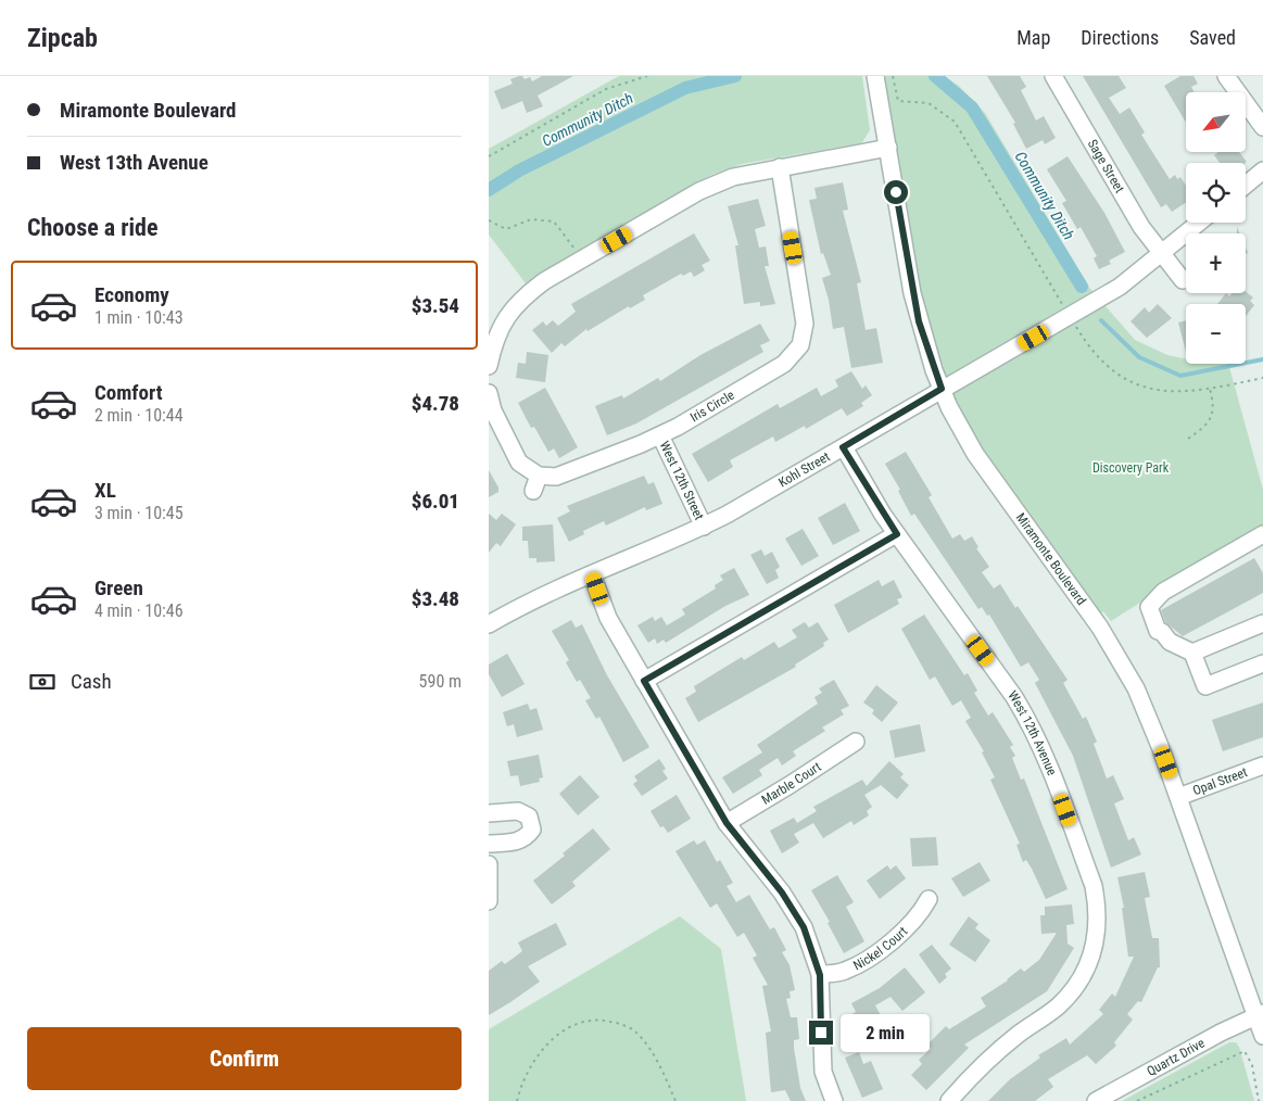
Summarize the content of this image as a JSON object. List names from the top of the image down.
{
  "streets": {
    "street": [
      "Sage Street",
      "Iris Circle",
      "Kohl Street",
      "West 12th Street",
      "Miramonte Boulevard",
      "West 12th Avenue",
      "Opal Street",
      "Marble Court",
      "Nickel Court",
      "Quartz Drive"
    ]
  },
  "crossings": [
    ["Sage Street", "Kohl Street"],
    ["Iris Circle", "West 12th Street"],
    ["Kohl Street", "West 12th Street"],
    ["Kohl Street", "Miramonte Boulevard"],
    ["Kohl Street", "West 12th Avenue"],
    ["Miramonte Boulevard", "Opal Street"],
    ["Miramonte Boulevard", "Quartz Drive"]
  ],
  "water": ["Community Ditch"],
  "parks": ["Discovery Park"],
  "north": "bottom left",
  "page": {
    "header": "Zipcab",
    "nav": ["Map", "Directions", "Saved"],
    "banner": ["Miramonte Boulevard", "West 13th Avenue"],
    "map_buttons": ["+", "−"],
    "heading": "Choose a ride",
    "list": [
      {
        "name": "Economy",
        "note": "1 min · 10:43",
        "value": "$3.54"
      },
      {
        "name": "Comfort",
        "note": "2 min · 10:44",
        "value": "$4.78"
      },
      {
        "name": "XL",
        "note": "3 min · 10:45",
        "value": "$6.01"
      },
      {
        "name": "Green",
        "note": "4 min · 10:46",
        "value": "$3.48"
      }
    ],
    "pay": ["Cash", "590 m"],
    "bubble": "2 min",
    "buttons": "Confirm"
  }
}
